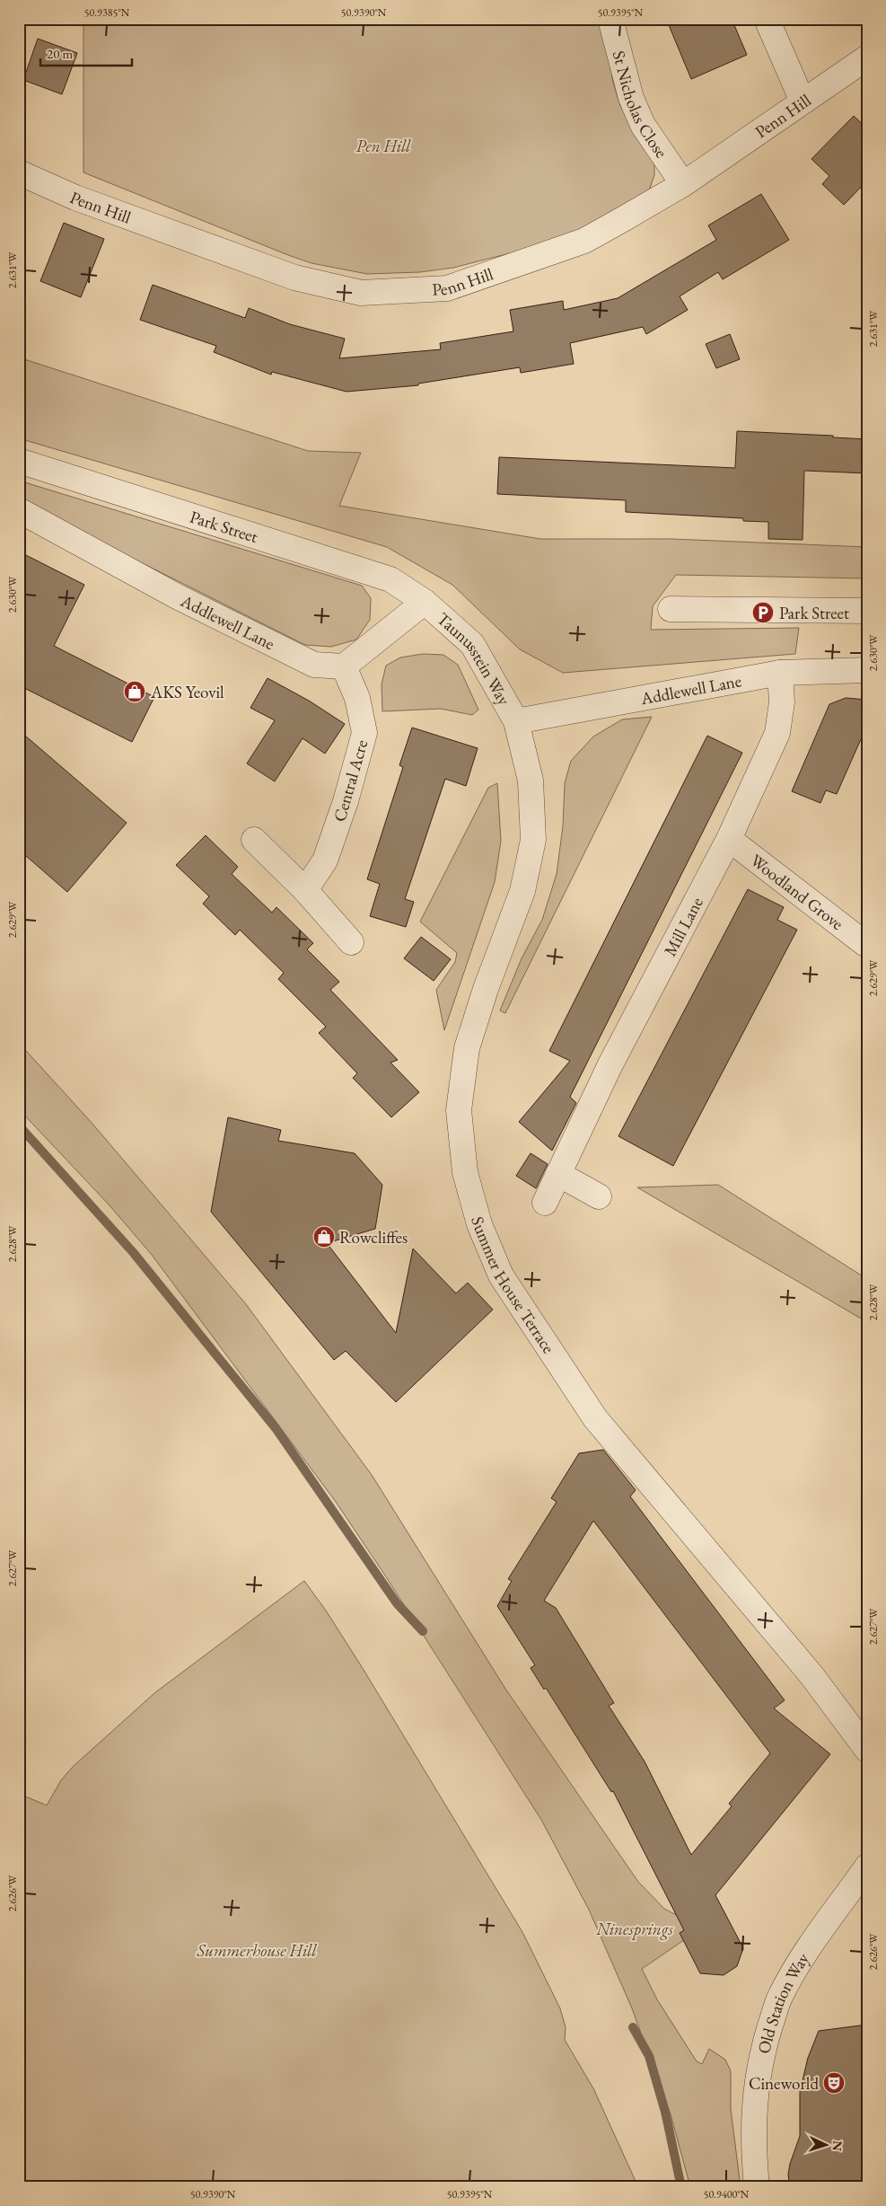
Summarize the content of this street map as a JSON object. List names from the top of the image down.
{
  "streets": {
    "street": [
      "St Nicholas Close",
      "Penn Hill",
      "Park Street",
      "Addlewell Lane",
      "Taunusstein Way",
      "Central Acre",
      "Woodland Grove",
      "Mill Lane",
      "Summer House Terrace",
      "Old Station Way"
    ]
  },
  "crossings": [
    ["St Nicholas Close", "Penn Hill"],
    ["Park Street", "Taunusstein Way"],
    ["Addlewell Lane", "Taunusstein Way"],
    ["Addlewell Lane", "Central Acre"],
    ["Addlewell Lane", "Mill Lane"],
    ["Addlewell Lane", "Summer House Terrace"],
    ["Taunusstein Way", "Summer House Terrace"],
    ["Woodland Grove", "Mill Lane"]
  ],
  "parks": ["Pen Hill", "Ninesprings", "Summerhouse Hill"],
  "places": {
    "parking": ["Park Street"],
    "shop": ["AKS Yeovil", "Rowcliffes"],
    "theatre": ["Cineworld"]
  },
  "scale_bar": "20 m",
  "north": "right",
  "coordinates": [
    "50.9385°N",
    "50.9390°N",
    "50.9395°N",
    "2.631°W",
    "2.630°W",
    "2.629°W",
    "2.628°W",
    "2.627°W",
    "2.626°W",
    "50.9400°N"
  ]
}
